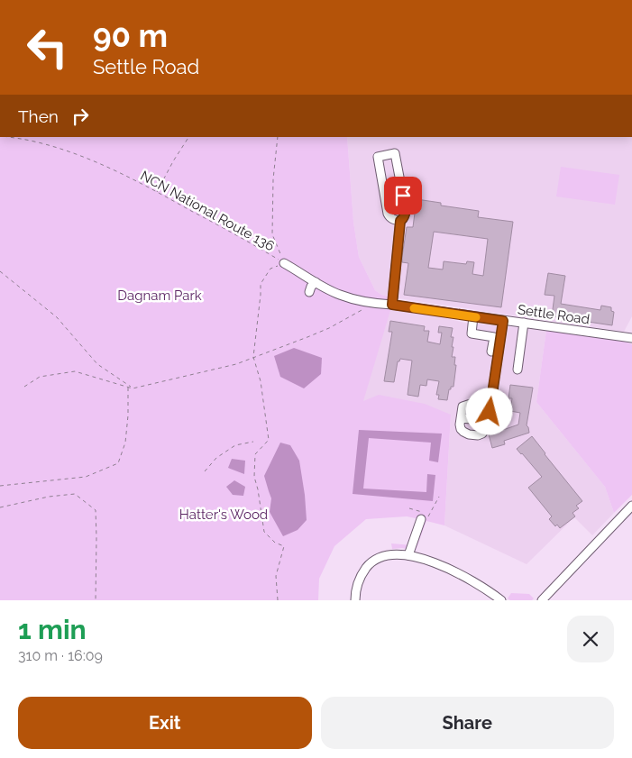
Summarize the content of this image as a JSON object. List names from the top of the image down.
{
  "streets": {
    "street": ["Settle Road"],
    "path": ["NCN National Route 136"]
  },
  "crossings": [
    ["NCN National Route 136", "Settle Road"]
  ],
  "parks": ["Dagnam Park", "Hatter's Wood"],
  "page": {
    "turn": ["90 m", "Settle Road"],
    "then": "Then",
    "heading": ["1 min", "310 m · 16:09"],
    "buttons": ["Exit", "Share"]
  }
}
